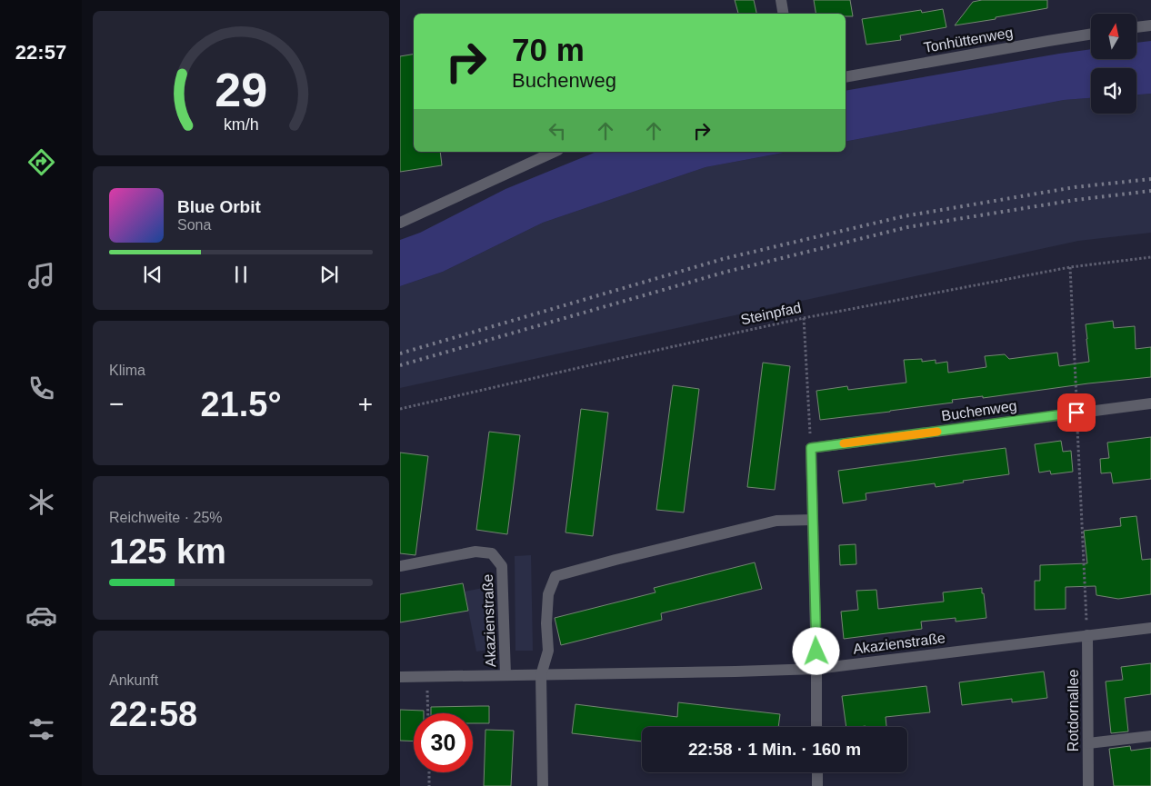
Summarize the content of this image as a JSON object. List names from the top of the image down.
{
  "streets": {
    "street": [
      "Tonhüttenweg",
      "Buchenweg",
      "Akazienstraße",
      "Rotdornallee"
    ],
    "path": ["Steinpfad"]
  },
  "crossings": [
    ["Akazienstraße", "Rotdornallee"]
  ],
  "north": "top",
  "page": {
    "tabs": "22:57",
    "turn": ["70 m", "Buchenweg"],
    "song": ["Blue Orbit", "Sona"],
    "tile": [
      "Klima",
      ["Reichweite · 25%", "125 km"],
      ["Ankunft", "22:58"]
    ],
    "heat": ["−", "21.5°", "+"],
    "limit": "30",
    "trip": "22:58 · 1 Min. · 160 m",
    "gauge": ["29", "km/h"]
  }
}
